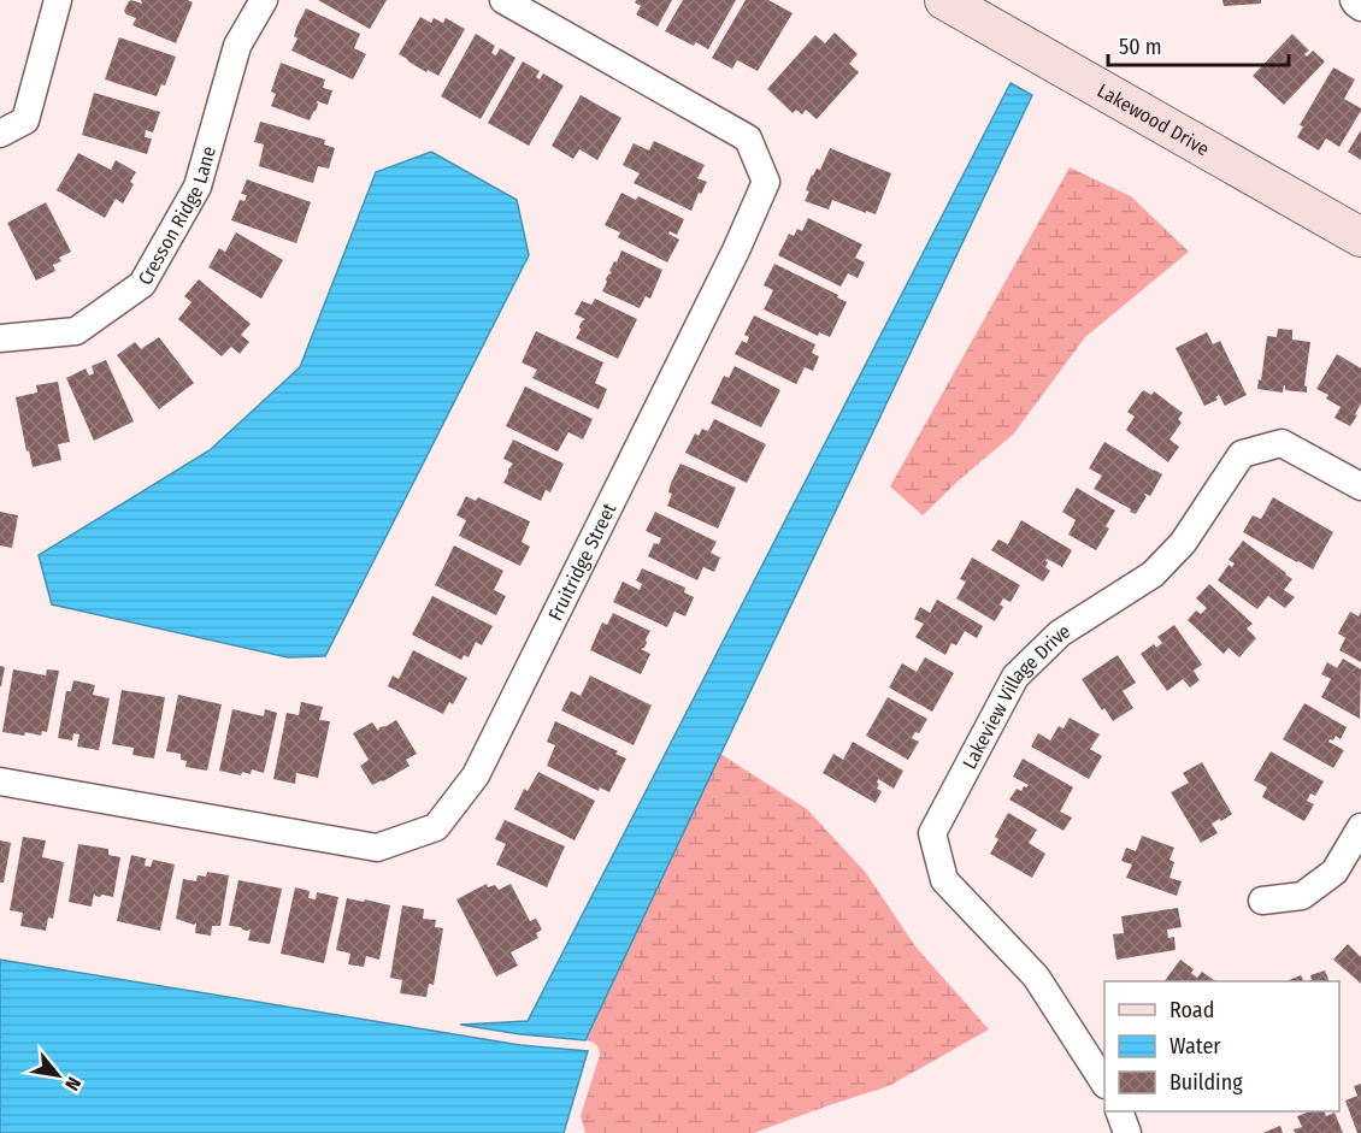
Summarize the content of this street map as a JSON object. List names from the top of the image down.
{
  "streets": {
    "street": [
      "Lakewood Drive",
      "Cresson Ridge Lane",
      "Fruitridge Street",
      "Lakeview Village Drive"
    ]
  },
  "legend": ["Road", "Water", "Building"],
  "scale_bar": "50 m",
  "north": "bottom right"
}
